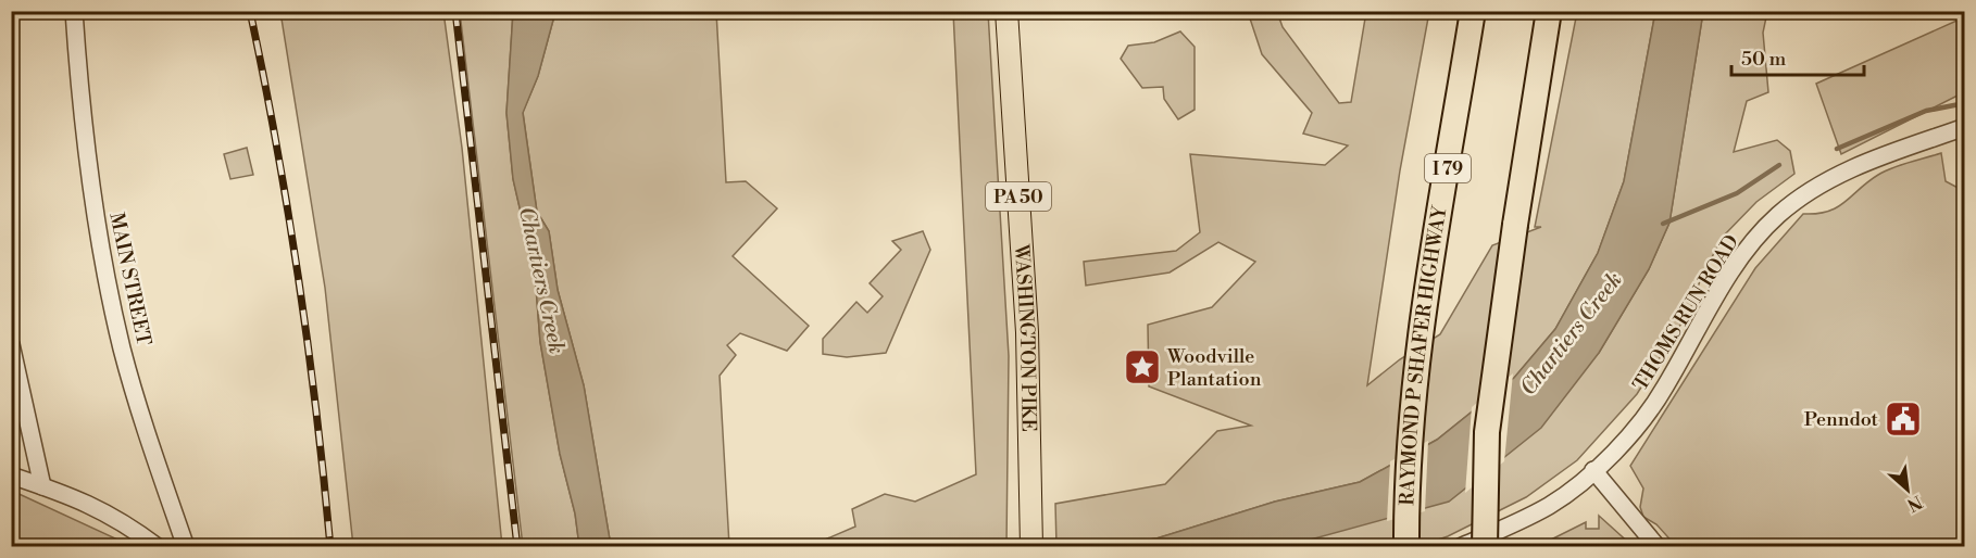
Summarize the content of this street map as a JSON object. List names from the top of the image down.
{
  "streets": {
    "highway": ["I 79", "RAYMOND P SHAFER HIGHWAY"],
    "main road": ["PA 50", "WASHINGTON PIKE"],
    "street": ["MAIN STREET", "THOMS RUN ROAD"]
  },
  "water": ["Chartiers Creek"],
  "places": {
    "place": ["Woodville Plantation"],
    "public building": ["Penndot"]
  },
  "scale_bar": "50 m",
  "north": "bottom right"
}
